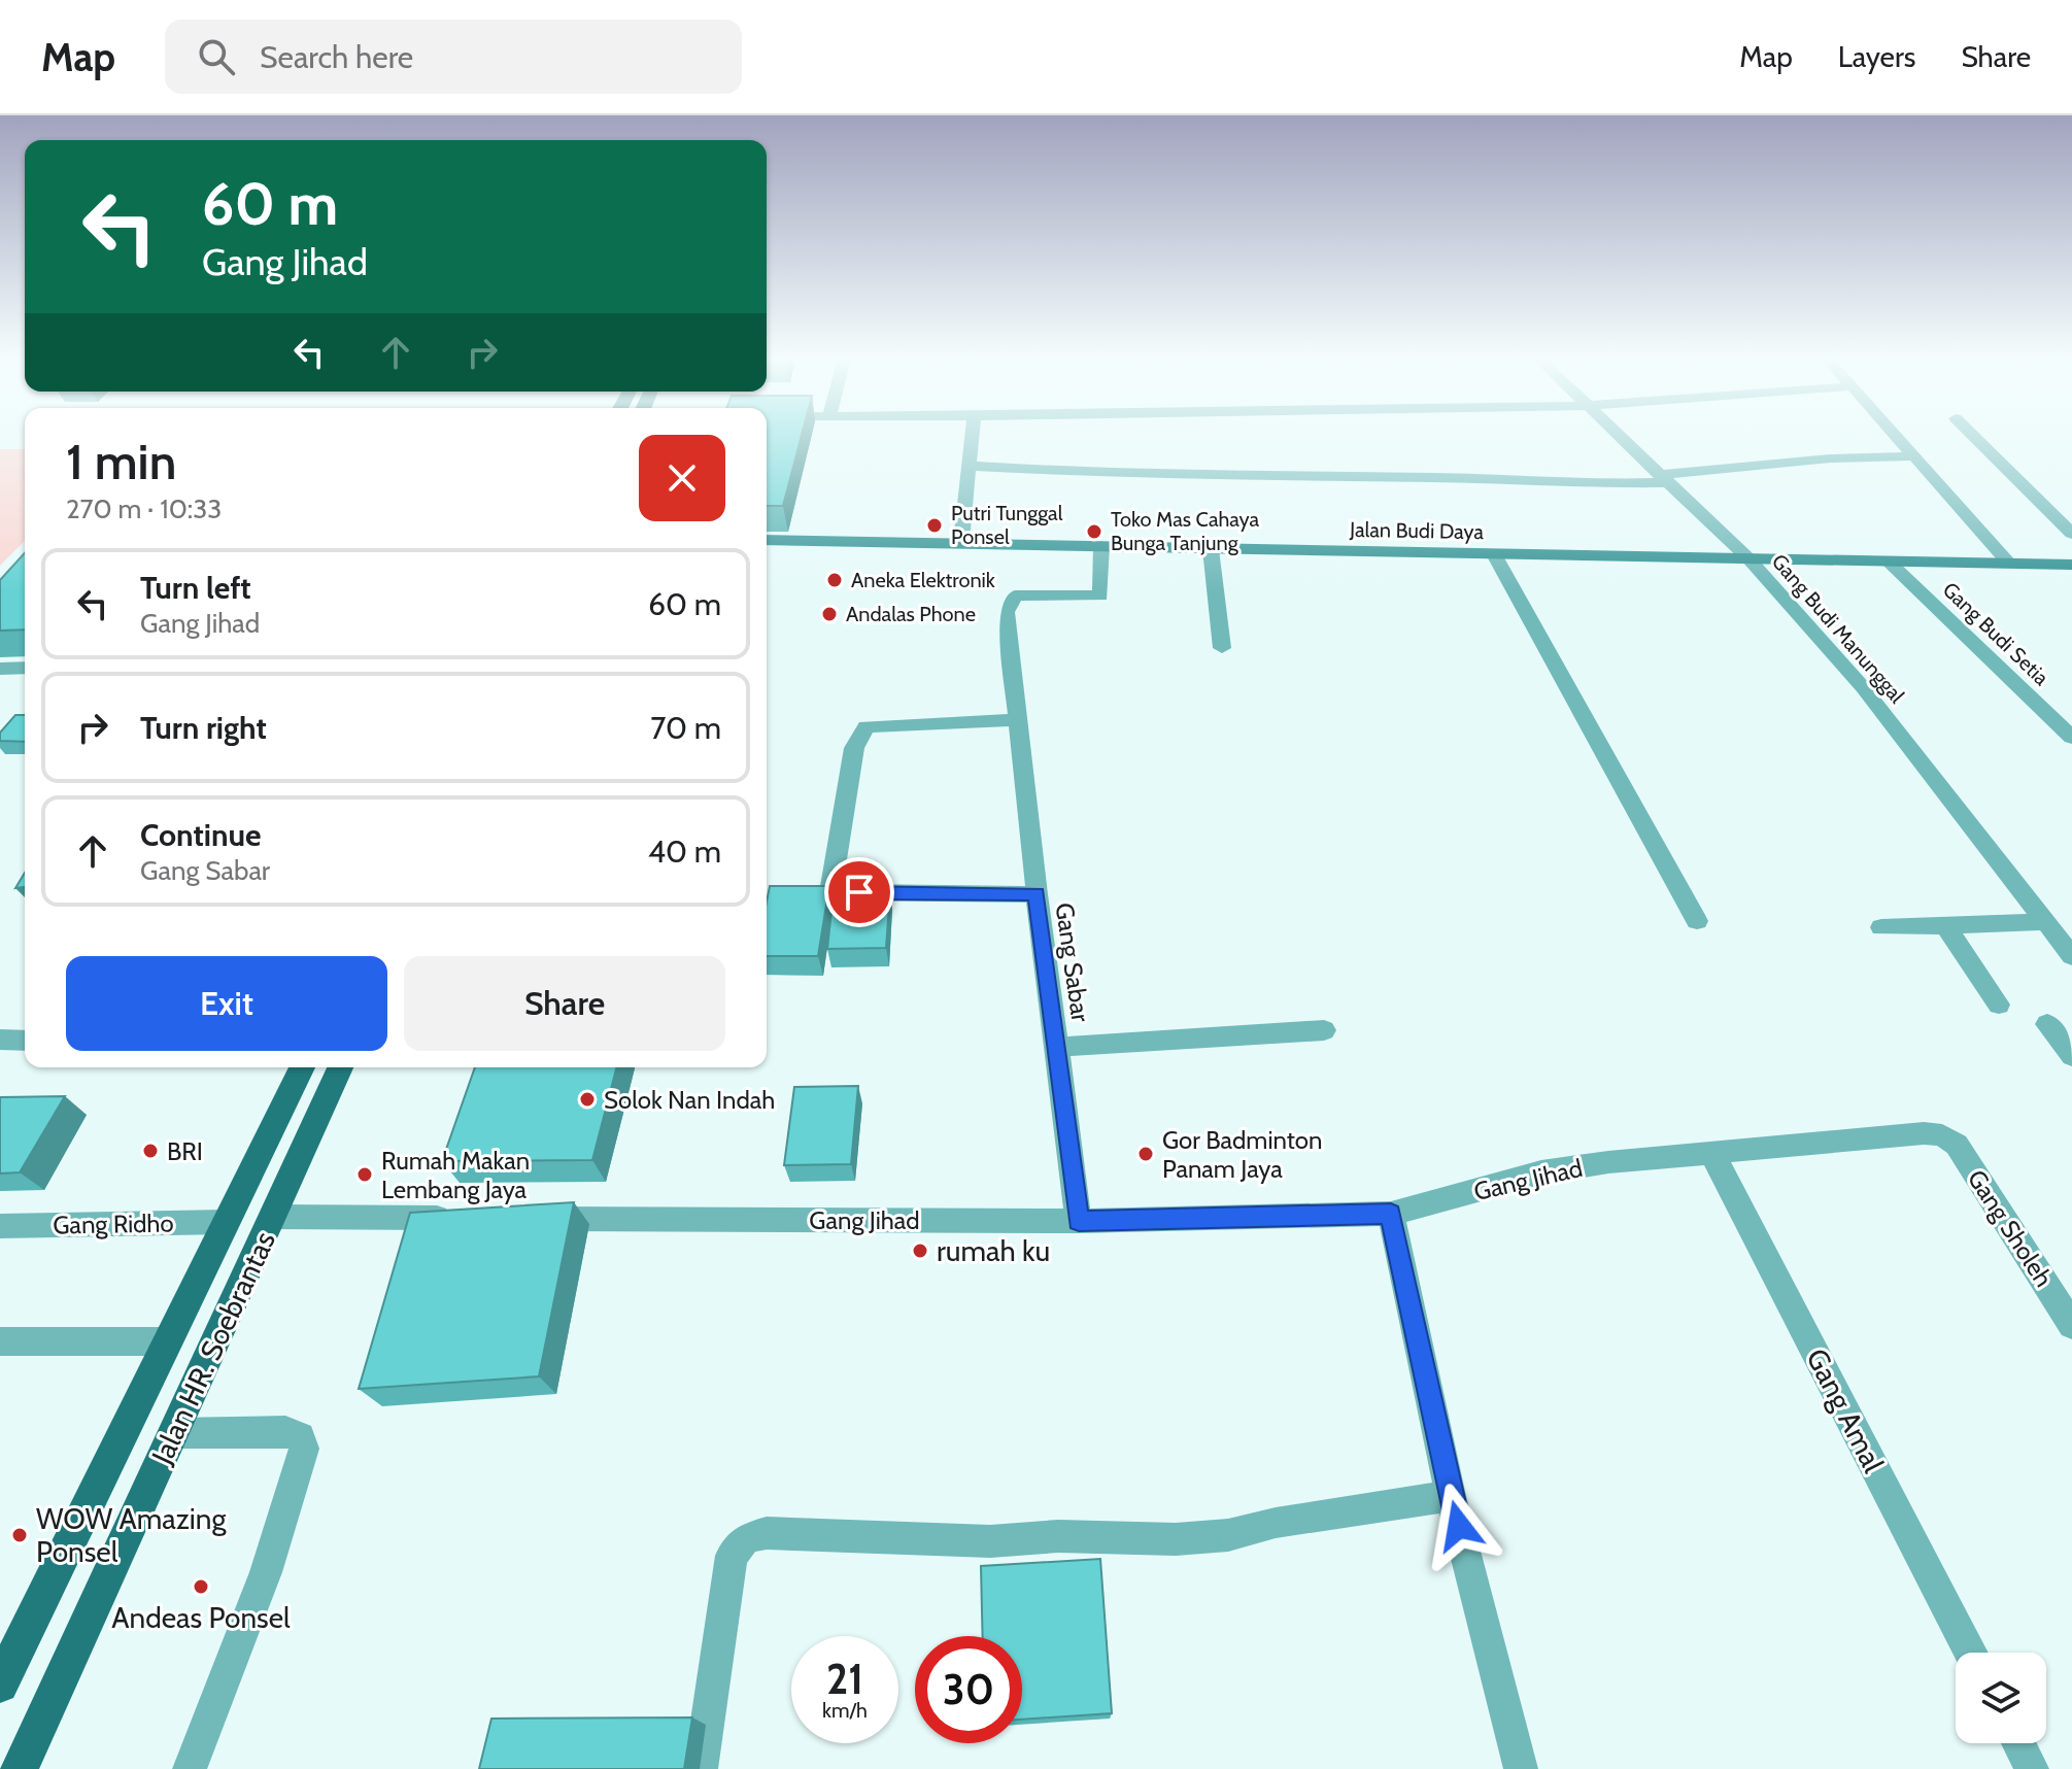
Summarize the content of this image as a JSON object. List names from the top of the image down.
{
  "streets": {
    "main road": ["Jalan HR. Soebrantas"],
    "street": [
      "Jalan Budi Daya",
      "Gang Budi Manunggal",
      "Gang Budi Setia",
      "Gang Sabar",
      "Gang Jihad",
      "Gang Ridho",
      "Gang Sholeh",
      "Gang Amal"
    ]
  },
  "crossings": [
    ["Jalan Budi Daya", "Gang Budi Manunggal"],
    ["Jalan Budi Daya", "Gang Budi Setia"],
    ["Gang Jihad", "Gang Sholeh"],
    ["Gang Jihad", "Gang Amal"],
    ["Gang Ridho", "Jalan HR. Soebrantas"]
  ],
  "places": [
    "Putri Tunggal Ponsel",
    "Toko Mas Cahaya Bunga Tanjung",
    "Aneka Elektronik",
    "Andalas Phone",
    "Solok Nan Indah",
    "BRI",
    "Gor Badminton Panam Jaya",
    "Rumah Makan Lembang Jaya",
    "rumah ku",
    "WOW Amazing Ponsel",
    "Andeas Ponsel"
  ],
  "page": {
    "header": "Map",
    "search": "Search here",
    "nav": ["Map", "Layers", "Share"],
    "turn": ["60 m", "Gang Jihad"],
    "heading": ["1 min", "270 m · 10:33"],
    "list": [
      {
        "name": "Turn left",
        "note": "Gang Jihad",
        "value": "60 m"
      },
      {
        "name": "Turn right",
        "value": "70 m"
      },
      {
        "name": "Continue",
        "note": "Gang Sabar",
        "value": "40 m"
      }
    ],
    "buttons": ["Exit", "Share"],
    "speed": "21 km/h",
    "limit": "30"
  }
}
